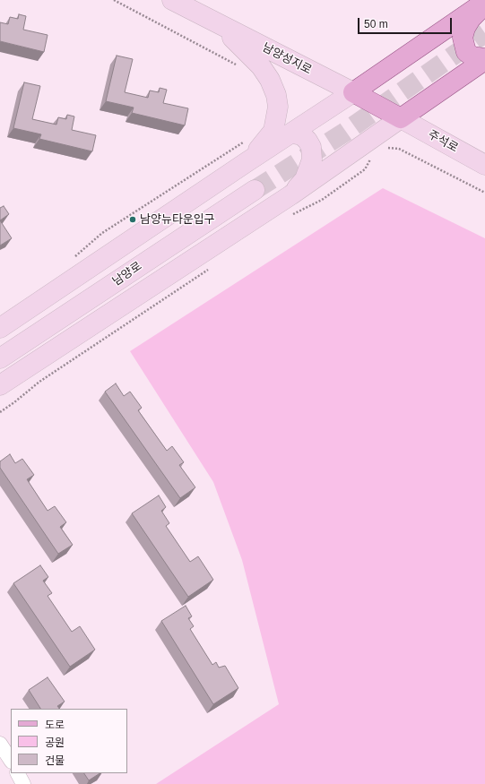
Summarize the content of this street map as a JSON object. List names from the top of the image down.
{
  "streets": {
    "main road": ["남양성지로", "주석로", "남양로"]
  },
  "crossings": [
    ["남양성지로", "주석로"]
  ],
  "places": ["남양뉴타운입구"],
  "legend": ["도로", "공원", "건물"],
  "scale_bar": "50 m"
}
